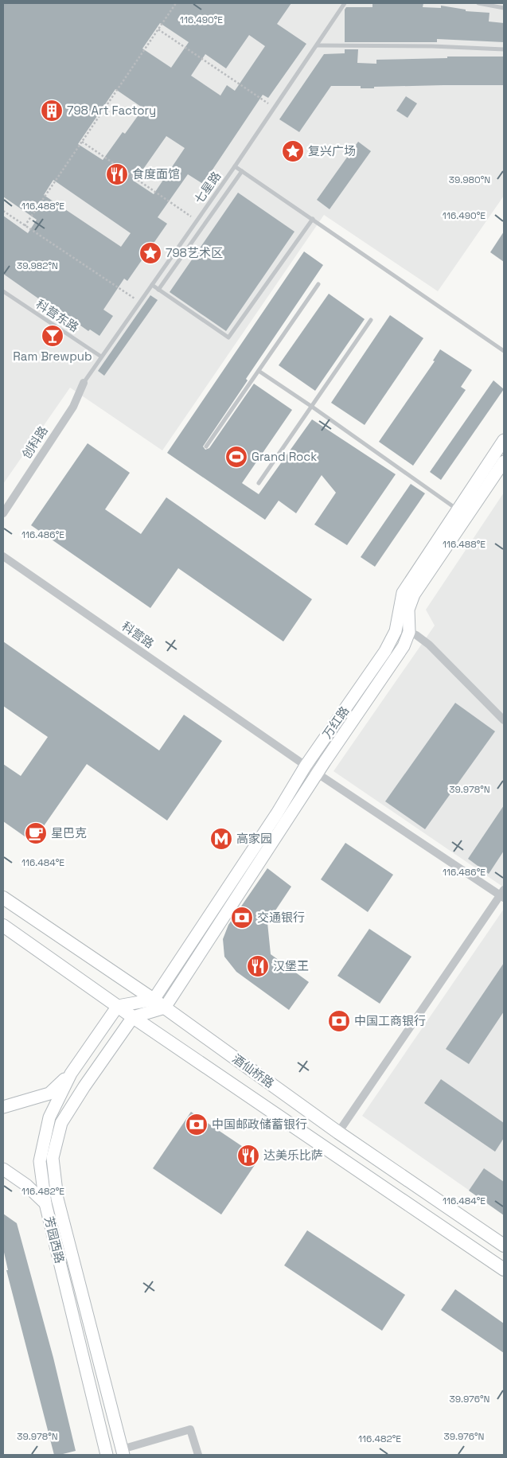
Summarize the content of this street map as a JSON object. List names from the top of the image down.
{
  "streets": {
    "main road": ["酒仙桥路"],
    "street": [
      "创科路",
      "科营路",
      "万红路",
      "芳园西路"
    ],
    "lane": ["七星路", "科营东路"]
  },
  "crossings": [
    ["七星路", "科营东路"],
    ["七星路", "创科路"],
    ["科营路", "万红路"],
    ["万红路", "酒仙桥路"],
    ["酒仙桥路", "芳园西路"]
  ],
  "places": {
    "building": ["798 Art Factory"],
    "place": ["复兴广场", "798艺术区"],
    "restaurant": ["食度面馆", "汉堡王", "达美乐比萨"],
    "bar": ["Ram Brewpub"],
    "sports": ["Grand Rock"],
    "cafe": ["星巴克"],
    "metro station": ["高家园"],
    "bank": ["交通银行", "中国工商银行", "中国邮政储蓄银行"]
  },
  "coordinates": [
    "116.490°E",
    "39.980°N",
    "116.488°E",
    "39.982°N",
    "116.486°E",
    "39.978°N",
    "116.484°E",
    "116.482°E",
    "39.976°N"
  ]
}
